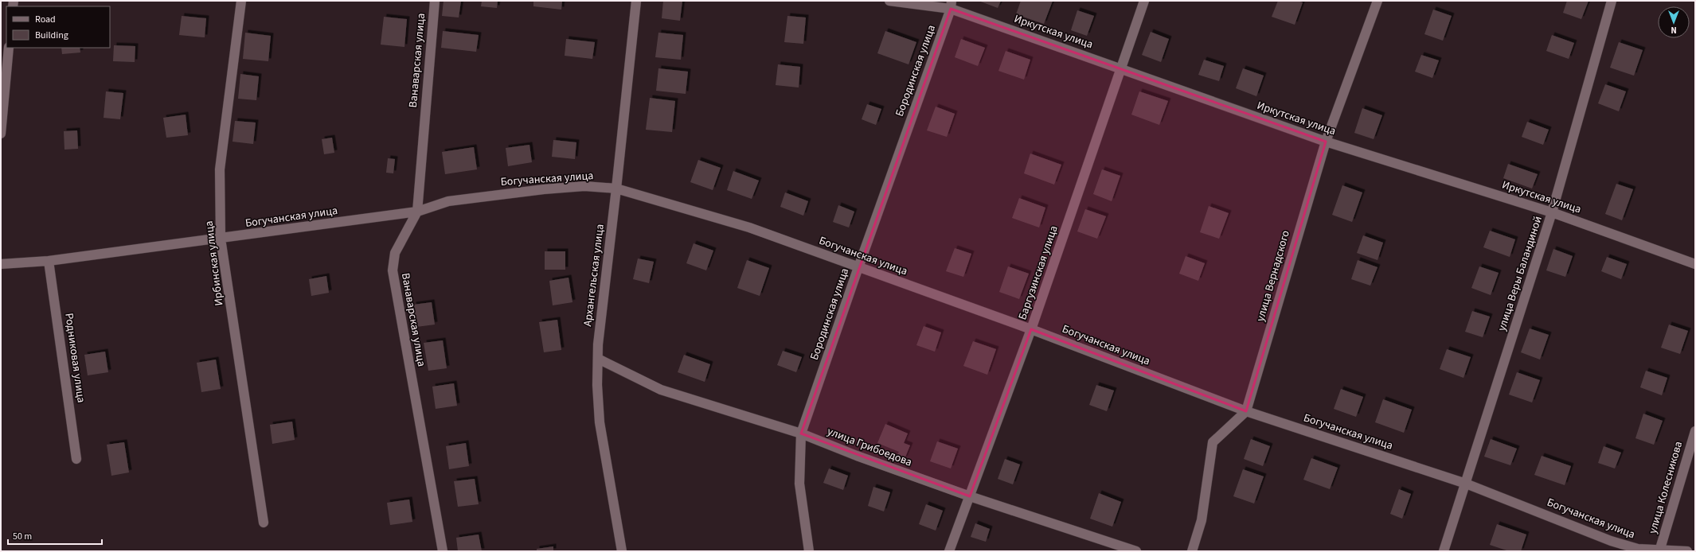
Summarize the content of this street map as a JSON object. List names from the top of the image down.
{
  "streets": {
    "street": [
      "Иркутская улица",
      "Ванаварская улица",
      "Бородинская улица",
      "Богучанская улица",
      "Ирбинская улица",
      "Баргузинская улица",
      "улица Веры Баландиной",
      "Архангельская улица",
      "улица Вернадского",
      "Родниковая улица",
      "улица Грибоедова",
      "улица Колесникова"
    ]
  },
  "crossings": [
    ["Иркутская улица", "Бородинская улица"],
    ["Иркутская улица", "Баргузинская улица"],
    ["Иркутская улица", "улица Веры Баландиной"],
    ["Иркутская улица", "улица Вернадского"],
    ["Ванаварская улица", "Богучанская улица"],
    ["Бородинская улица", "Богучанская улица"],
    ["Бородинская улица", "улица Грибоедова"],
    ["Богучанская улица", "Ирбинская улица"],
    ["Богучанская улица", "Баргузинская улица"],
    ["Богучанская улица", "улица Веры Баландиной"],
    ["Богучанская улица", "Архангельская улица"],
    ["Богучанская улица", "улица Вернадского"],
    ["Богучанская улица", "Родниковая улица"],
    ["Богучанская улица", "улица Колесникова"],
    ["Баргузинская улица", "улица Грибоедова"],
    ["Архангельская улица", "улица Грибоедова"]
  ],
  "legend": ["Road", "Building"],
  "scale_bar": "50 m",
  "north": "bottom"
}
